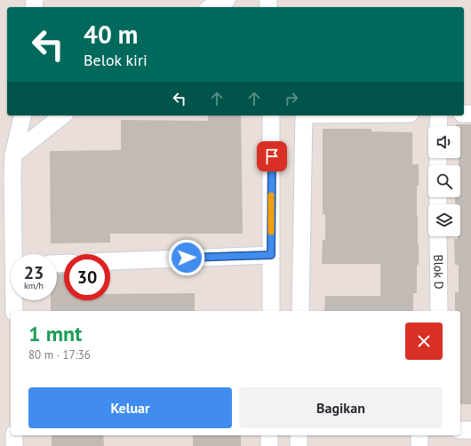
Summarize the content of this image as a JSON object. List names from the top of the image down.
{
  "streets": {
    "street": ["Blok D"]
  },
  "page": {
    "turn": ["40 m", "Belok kiri"],
    "speed": "23 km/h",
    "limit": "30",
    "heading": ["1 mnt", "80 m · 17:36"],
    "buttons": ["Keluar", "Bagikan"]
  }
}
